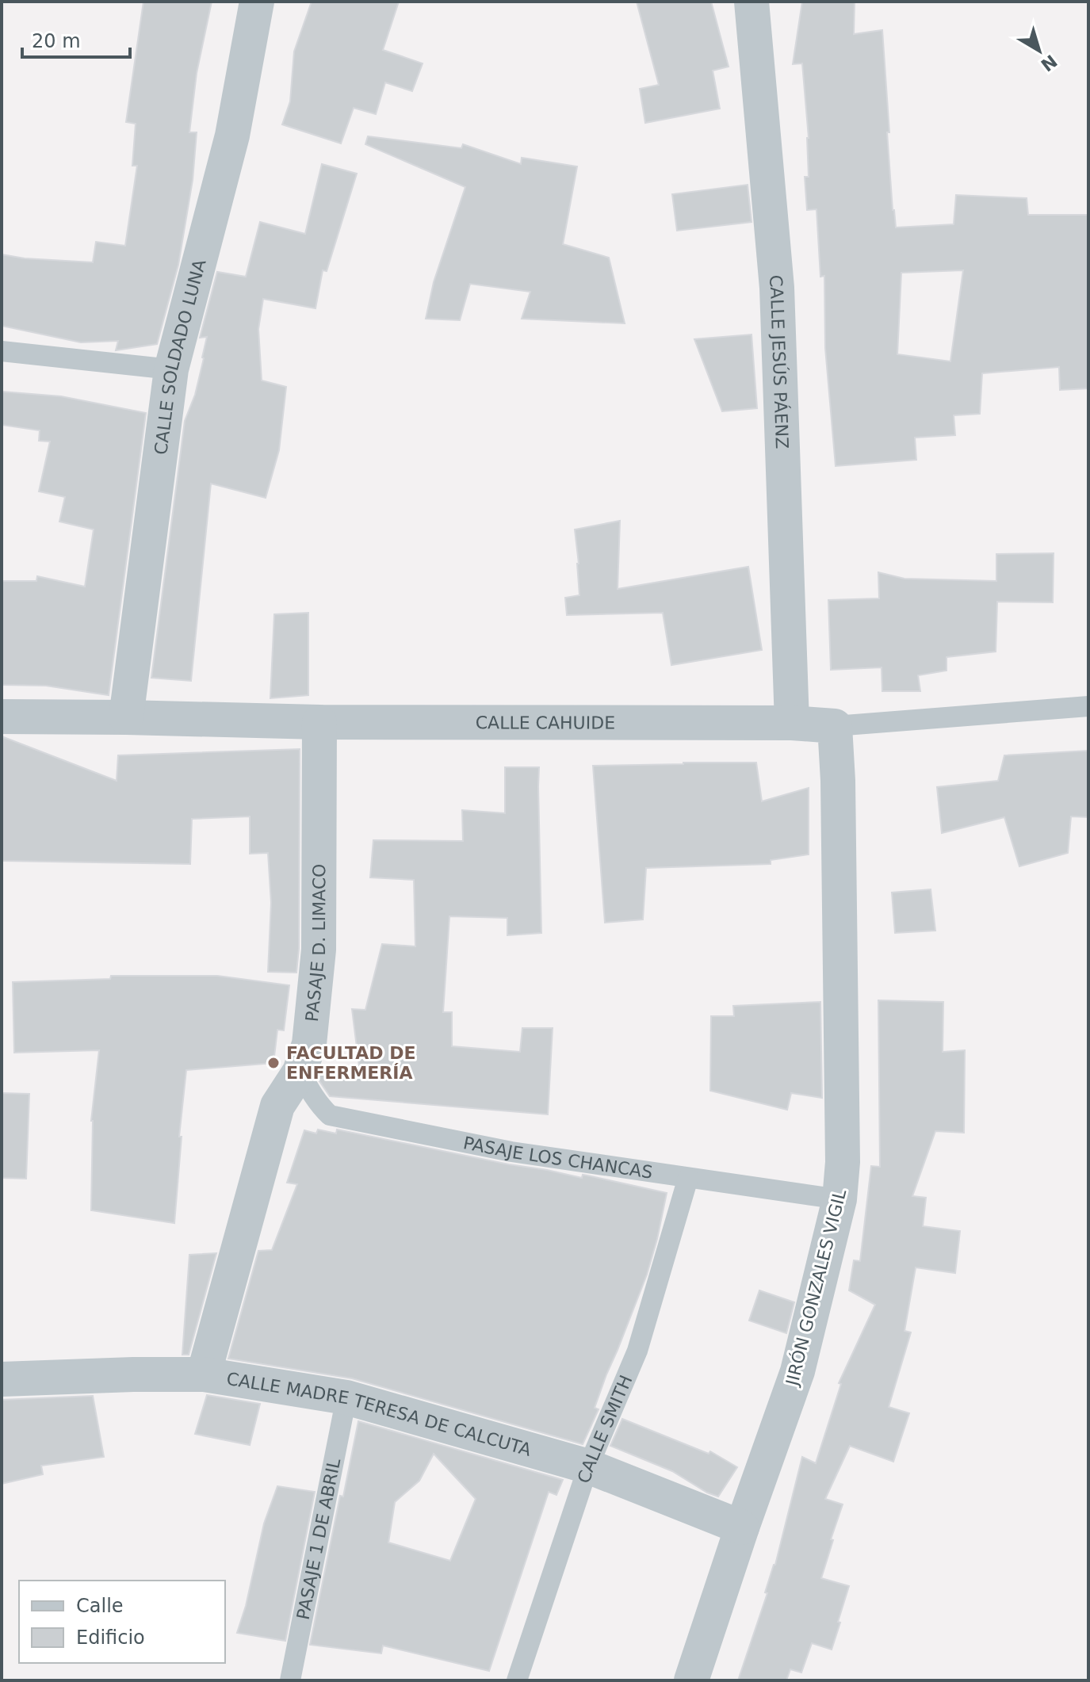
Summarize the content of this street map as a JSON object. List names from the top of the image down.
{
  "streets": {
    "street": [
      "CALLE SOLDADO LUNA",
      "CALLE JESÚS PÁENZ",
      "CALLE CAHUIDE",
      "PASAJE D. LIMACO",
      "JIRÓN GONZALES VIGIL",
      "CALLE MADRE TERESA DE CALCUTA"
    ],
    "lane": ["PASAJE LOS CHANCAS", "CALLE SMITH", "PASAJE 1 DE ABRIL"]
  },
  "crossings": [
    ["CALLE SOLDADO LUNA", "CALLE CAHUIDE"],
    ["CALLE JESÚS PÁENZ", "CALLE CAHUIDE"],
    ["CALLE CAHUIDE", "PASAJE D. LIMACO"],
    ["CALLE CAHUIDE", "JIRÓN GONZALES VIGIL"],
    ["PASAJE D. LIMACO", "PASAJE LOS CHANCAS"],
    ["PASAJE D. LIMACO", "CALLE MADRE TERESA DE CALCUTA"],
    ["PASAJE LOS CHANCAS", "JIRÓN GONZALES VIGIL"],
    ["PASAJE LOS CHANCAS", "CALLE SMITH"],
    ["JIRÓN GONZALES VIGIL", "CALLE MADRE TERESA DE CALCUTA"],
    ["CALLE MADRE TERESA DE CALCUTA", "CALLE SMITH"],
    ["CALLE MADRE TERESA DE CALCUTA", "PASAJE 1 DE ABRIL"]
  ],
  "places": ["FACULTAD DE ENFERMERÍA"],
  "legend": ["Calle", "Edificio"],
  "scale_bar": "20 m",
  "north": "bottom right"
}
